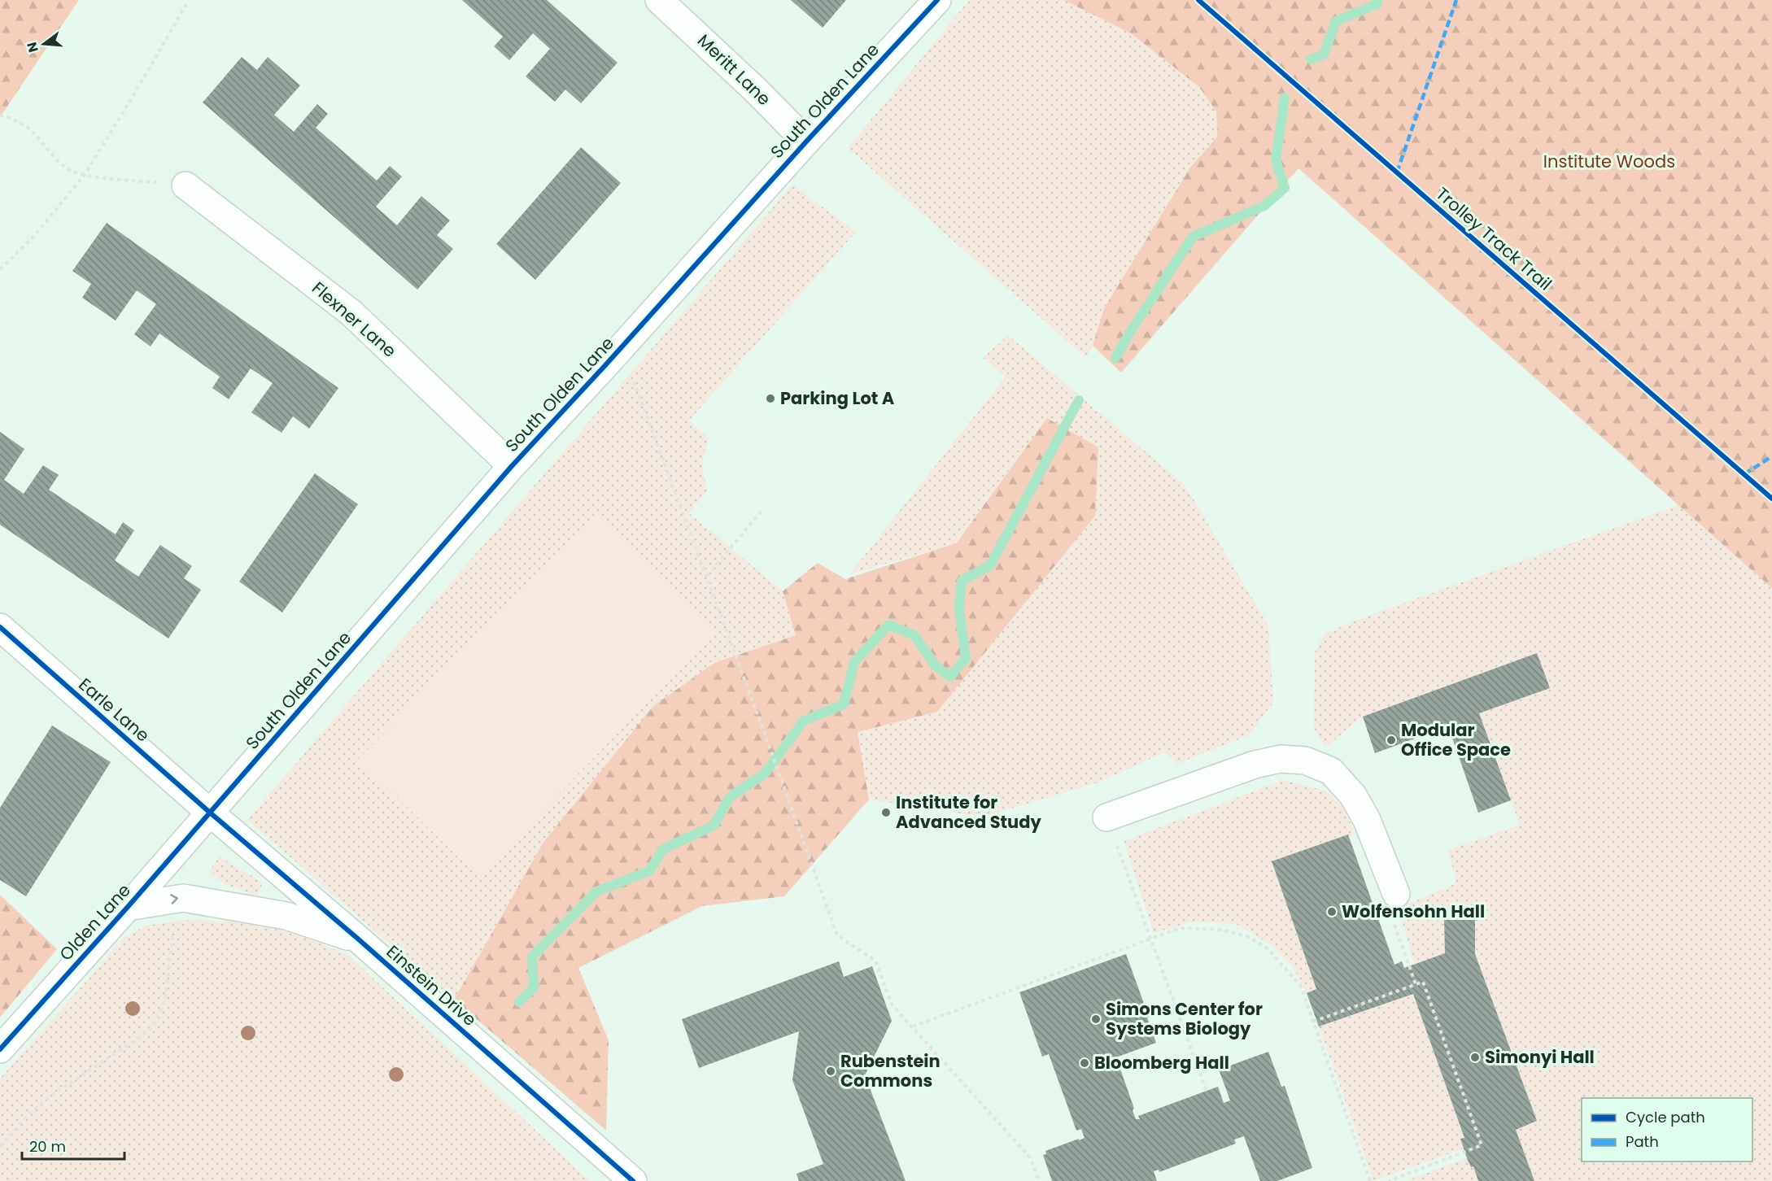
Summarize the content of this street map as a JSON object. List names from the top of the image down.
{
  "streets": {
    "street": [
      "Meritt Lane",
      "South Olden Lane",
      "Flexner Lane",
      "Earle Lane",
      "Olden Lane",
      "Einstein Drive"
    ],
    "cycle path": ["Trolley Track Trail"]
  },
  "crossings": [
    ["Meritt Lane", "South Olden Lane"],
    ["South Olden Lane", "Flexner Lane"],
    ["South Olden Lane", "Earle Lane"],
    ["South Olden Lane", "Olden Lane"],
    ["South Olden Lane", "Einstein Drive"],
    ["Earle Lane", "Olden Lane"],
    ["Earle Lane", "Einstein Drive"],
    ["Olden Lane", "Einstein Drive"]
  ],
  "parks": ["Institute Woods"],
  "places": [
    "Parking Lot A",
    "Modular Office Space",
    "Institute for Advanced Study",
    "Wolfensohn Hall",
    "Simons Center for Systems Biology",
    "Simonyi Hall",
    "Bloomberg Hall",
    "Rubenstein Commons"
  ],
  "legend": ["Cycle path", "Path"],
  "scale_bar": "20 m",
  "north": "left"
}
